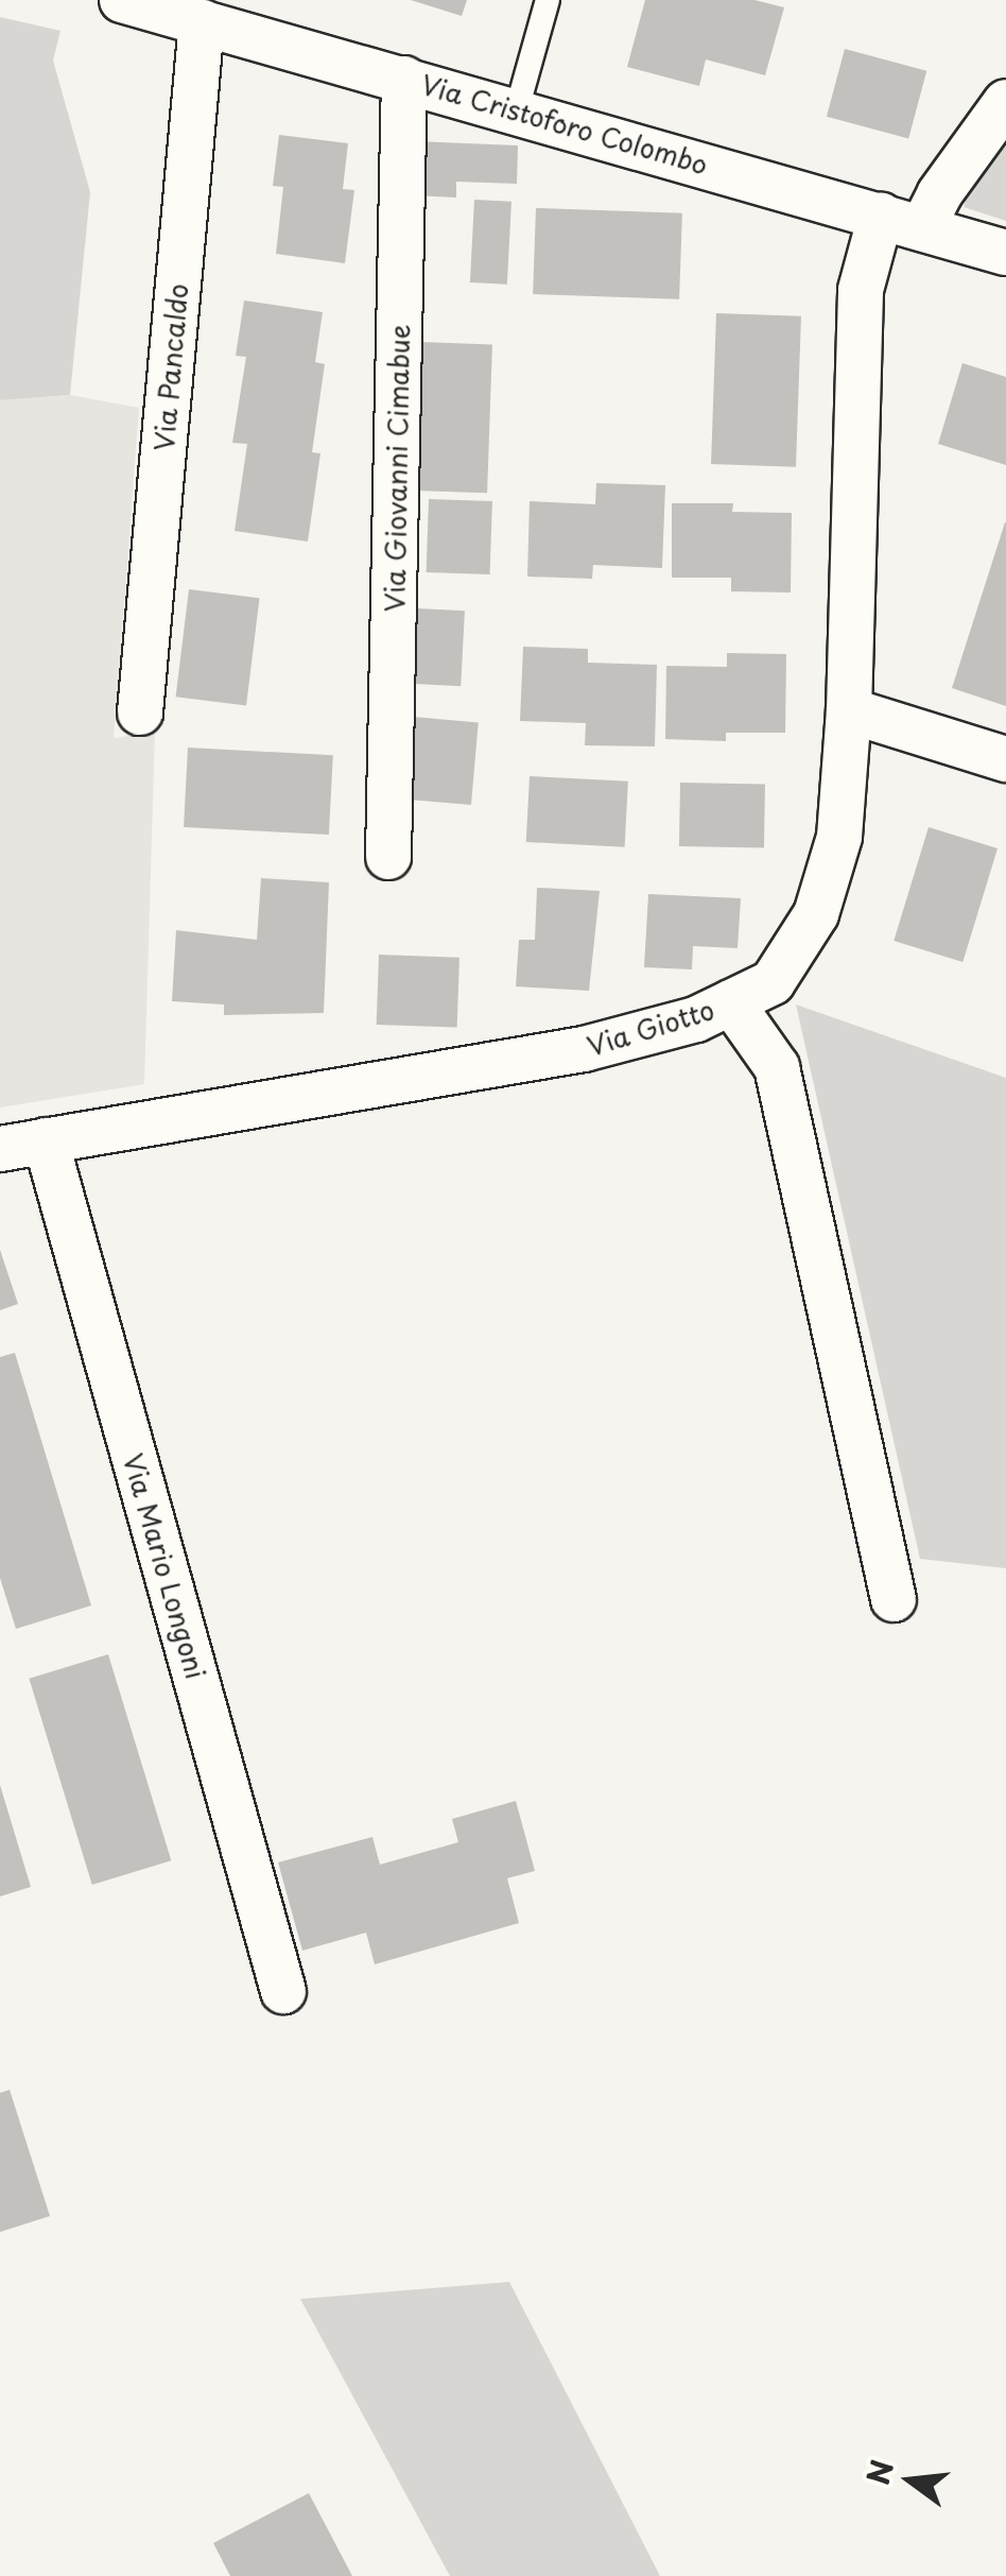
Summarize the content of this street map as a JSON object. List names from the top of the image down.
{
  "streets": {
    "street": [
      "Via Cristoforo Colombo",
      "Via Pancaldo",
      "Via Giovanni Cimabue",
      "Via Giotto",
      "Via Mario Longoni"
    ]
  },
  "crossings": [
    ["Via Cristoforo Colombo", "Via Pancaldo"],
    ["Via Cristoforo Colombo", "Via Giovanni Cimabue"],
    ["Via Cristoforo Colombo", "Via Giotto"],
    ["Via Giotto", "Via Mario Longoni"]
  ],
  "north": "left"
}
